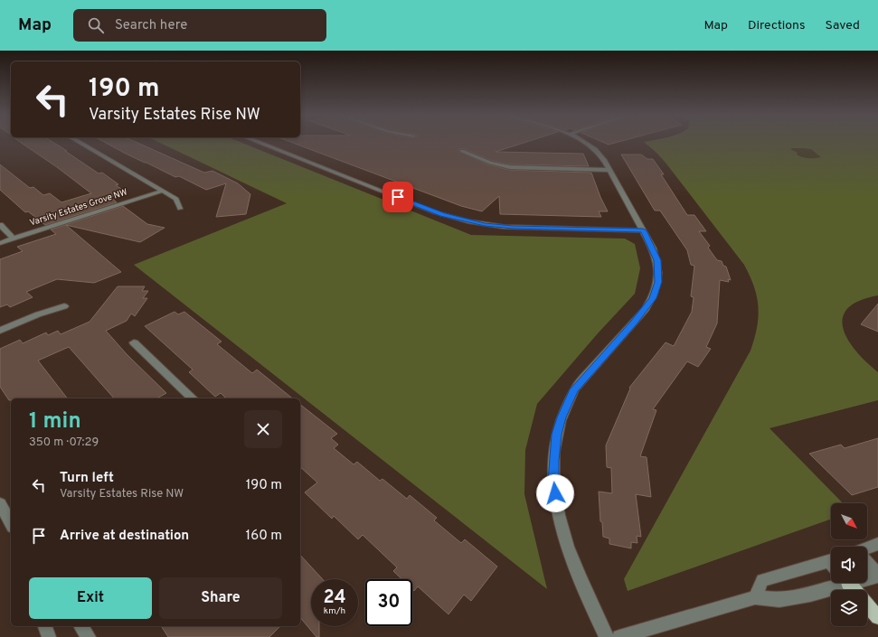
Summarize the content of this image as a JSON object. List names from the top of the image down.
{
  "streets": {
    "street": ["Varsity Estates Grove NW"]
  },
  "north": "bottom right",
  "page": {
    "header": "Map",
    "search": "Search here",
    "nav": ["Map", "Directions", "Saved"],
    "turn": ["190 m", "Varsity Estates Rise NW"],
    "heading": ["1 min", "350 m · 07:29"],
    "list": [
      {
        "name": "Turn left",
        "note": "Varsity Estates Rise NW",
        "value": "190 m"
      },
      {
        "name": "Arrive at destination",
        "value": "160 m"
      }
    ],
    "buttons": ["Exit", "Share"],
    "speed": "24 km/h",
    "limit": "30"
  }
}
